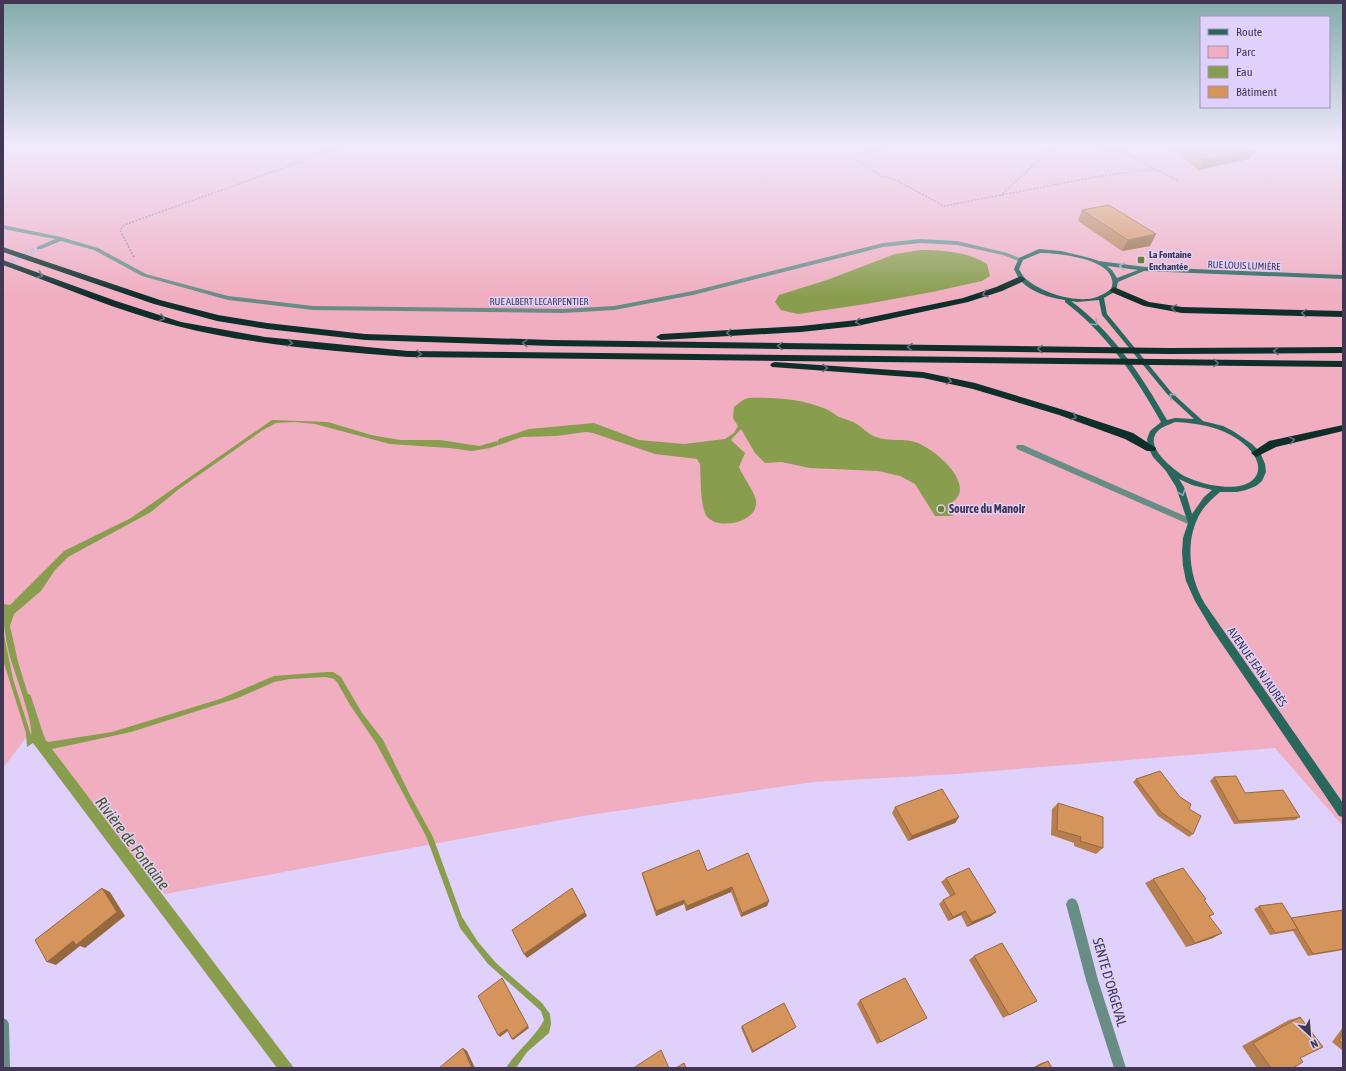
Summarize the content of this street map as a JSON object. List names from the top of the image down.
{
  "streets": {
    "main road": ["RUE LOUIS LUMIÈRE", "AVENUE JEAN JAURÈS"],
    "street": ["RUE ALBERT LECARPENTIER", "SENTE D'ORGEVAL"]
  },
  "water": ["Rivière de Fontaine"],
  "places": {
    "transit": ["La Fontaine Enchantée"],
    "other": ["Source du Manoir"]
  },
  "legend": [
    "Route",
    "Parc",
    "Eau",
    "Bâtiment"
  ],
  "north": "bottom right"
}
